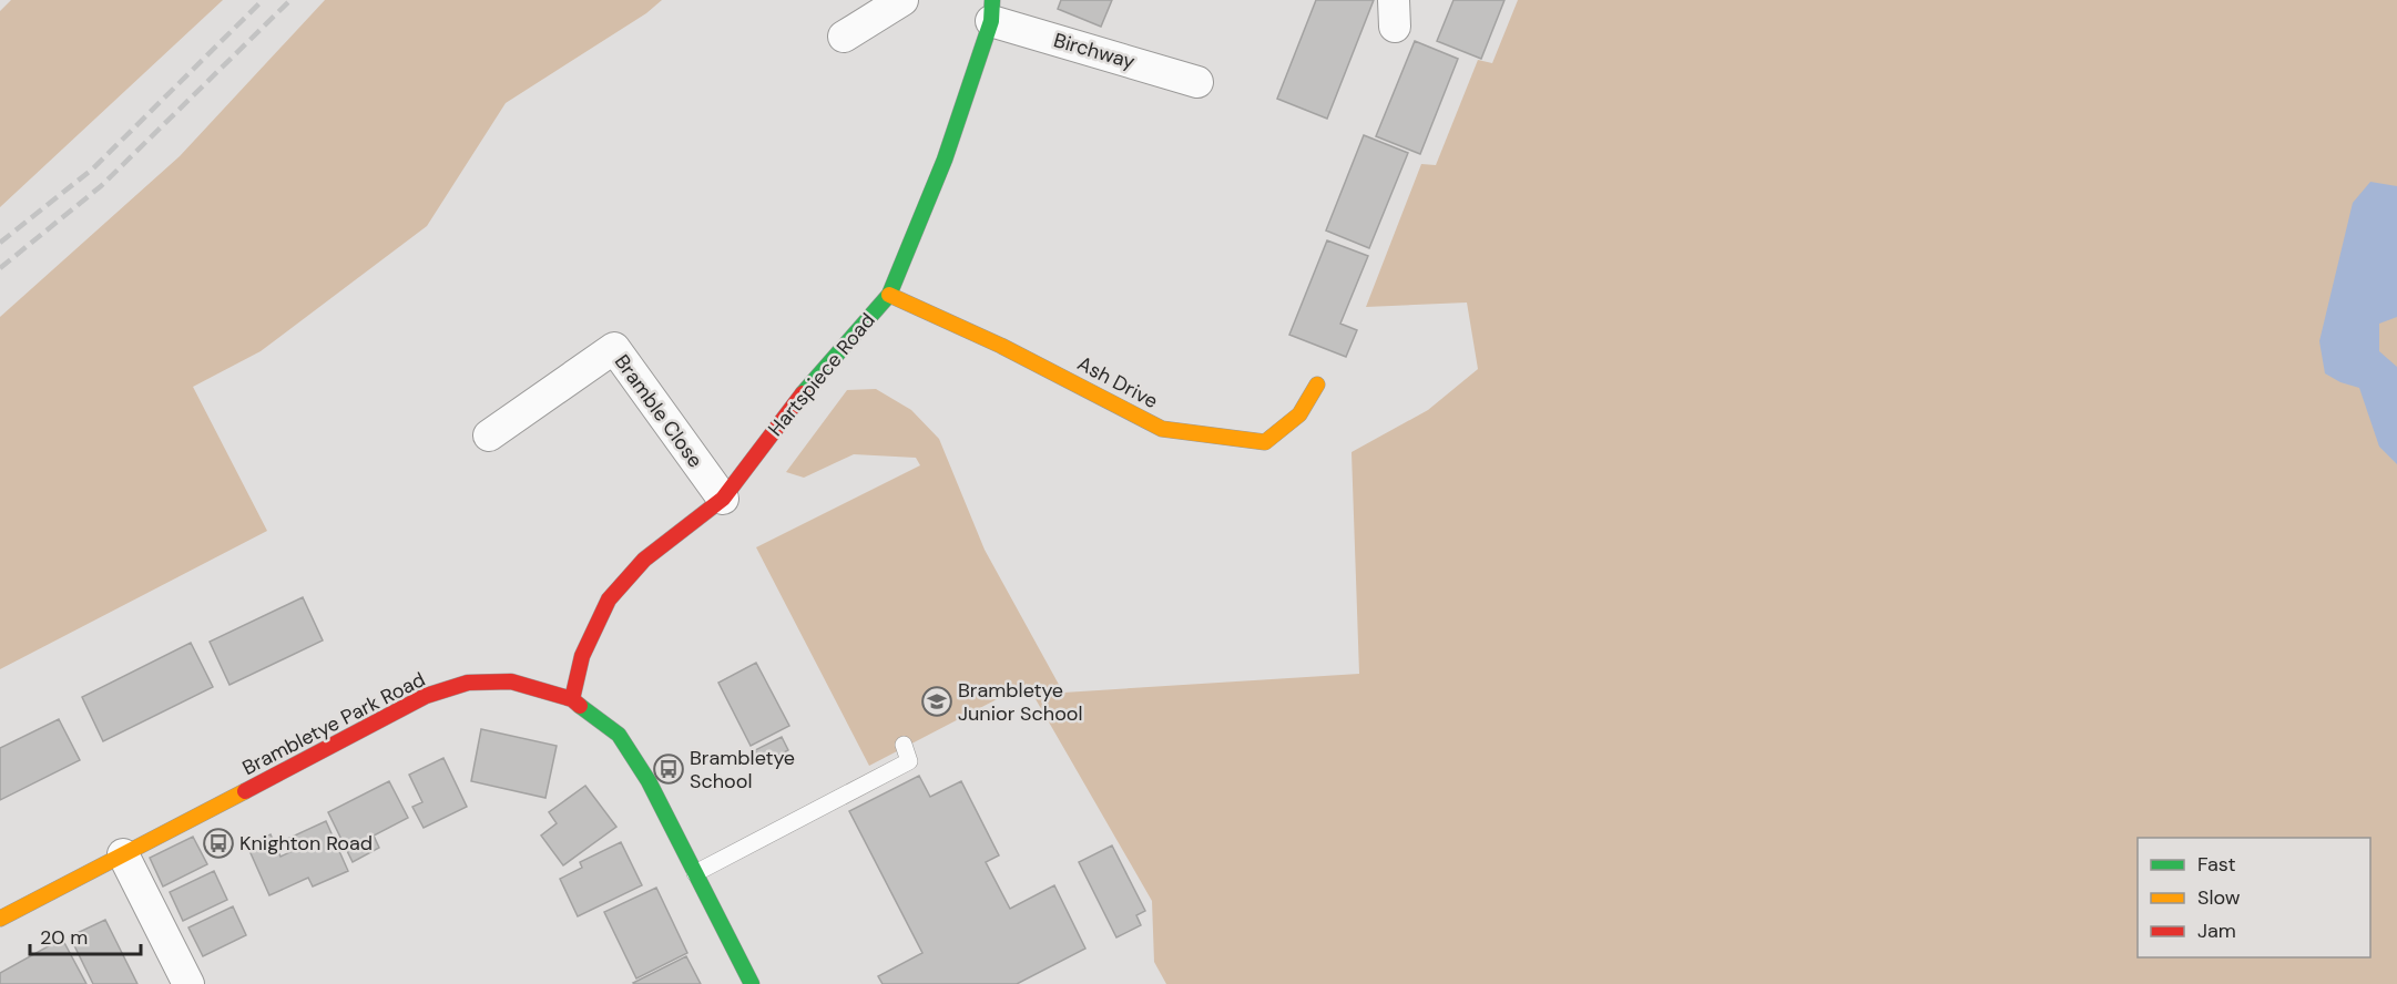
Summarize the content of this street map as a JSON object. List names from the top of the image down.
{
  "streets": {
    "street": [
      "Birchway",
      "Hartspiece Road",
      "Ash Drive",
      "Bramble Close",
      "Brambletye Park Road"
    ]
  },
  "crossings": [
    ["Birchway", "Hartspiece Road"],
    ["Hartspiece Road", "Ash Drive"],
    ["Hartspiece Road", "Bramble Close"],
    ["Hartspiece Road", "Brambletye Park Road"]
  ],
  "places": {
    "school or university": ["Brambletye Junior School"],
    "bus stop": ["Brambletye School", "Knighton Road"]
  },
  "legend": ["Fast", "Slow", "Jam"],
  "scale_bar": "20 m"
}
